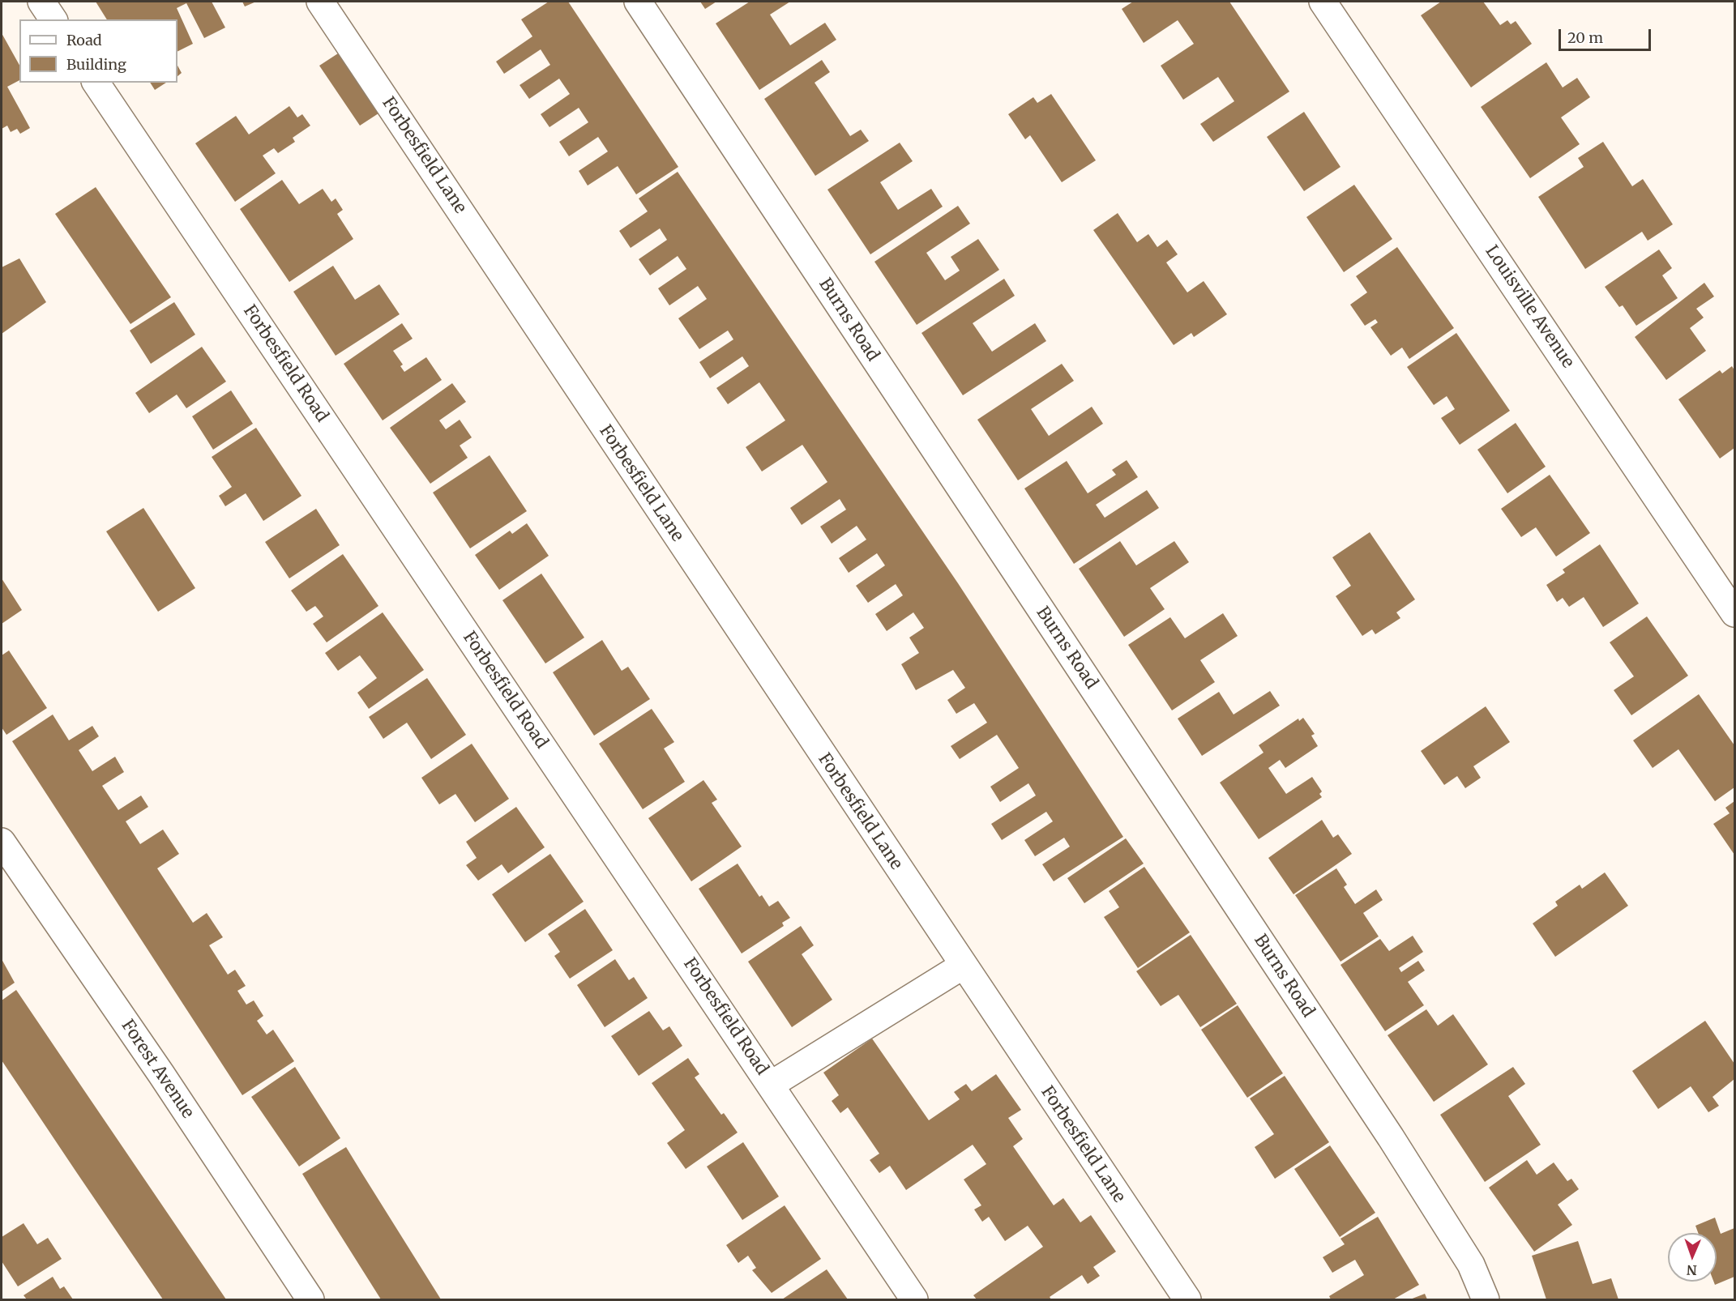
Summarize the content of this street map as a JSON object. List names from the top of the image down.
{
  "streets": {
    "street": [
      "Forbesfield Lane",
      "Louisville Avenue",
      "Burns Road",
      "Forbesfield Road",
      "Forest Avenue"
    ]
  },
  "legend": ["Road", "Building"],
  "scale_bar": "20 m",
  "north": "bottom"
}
